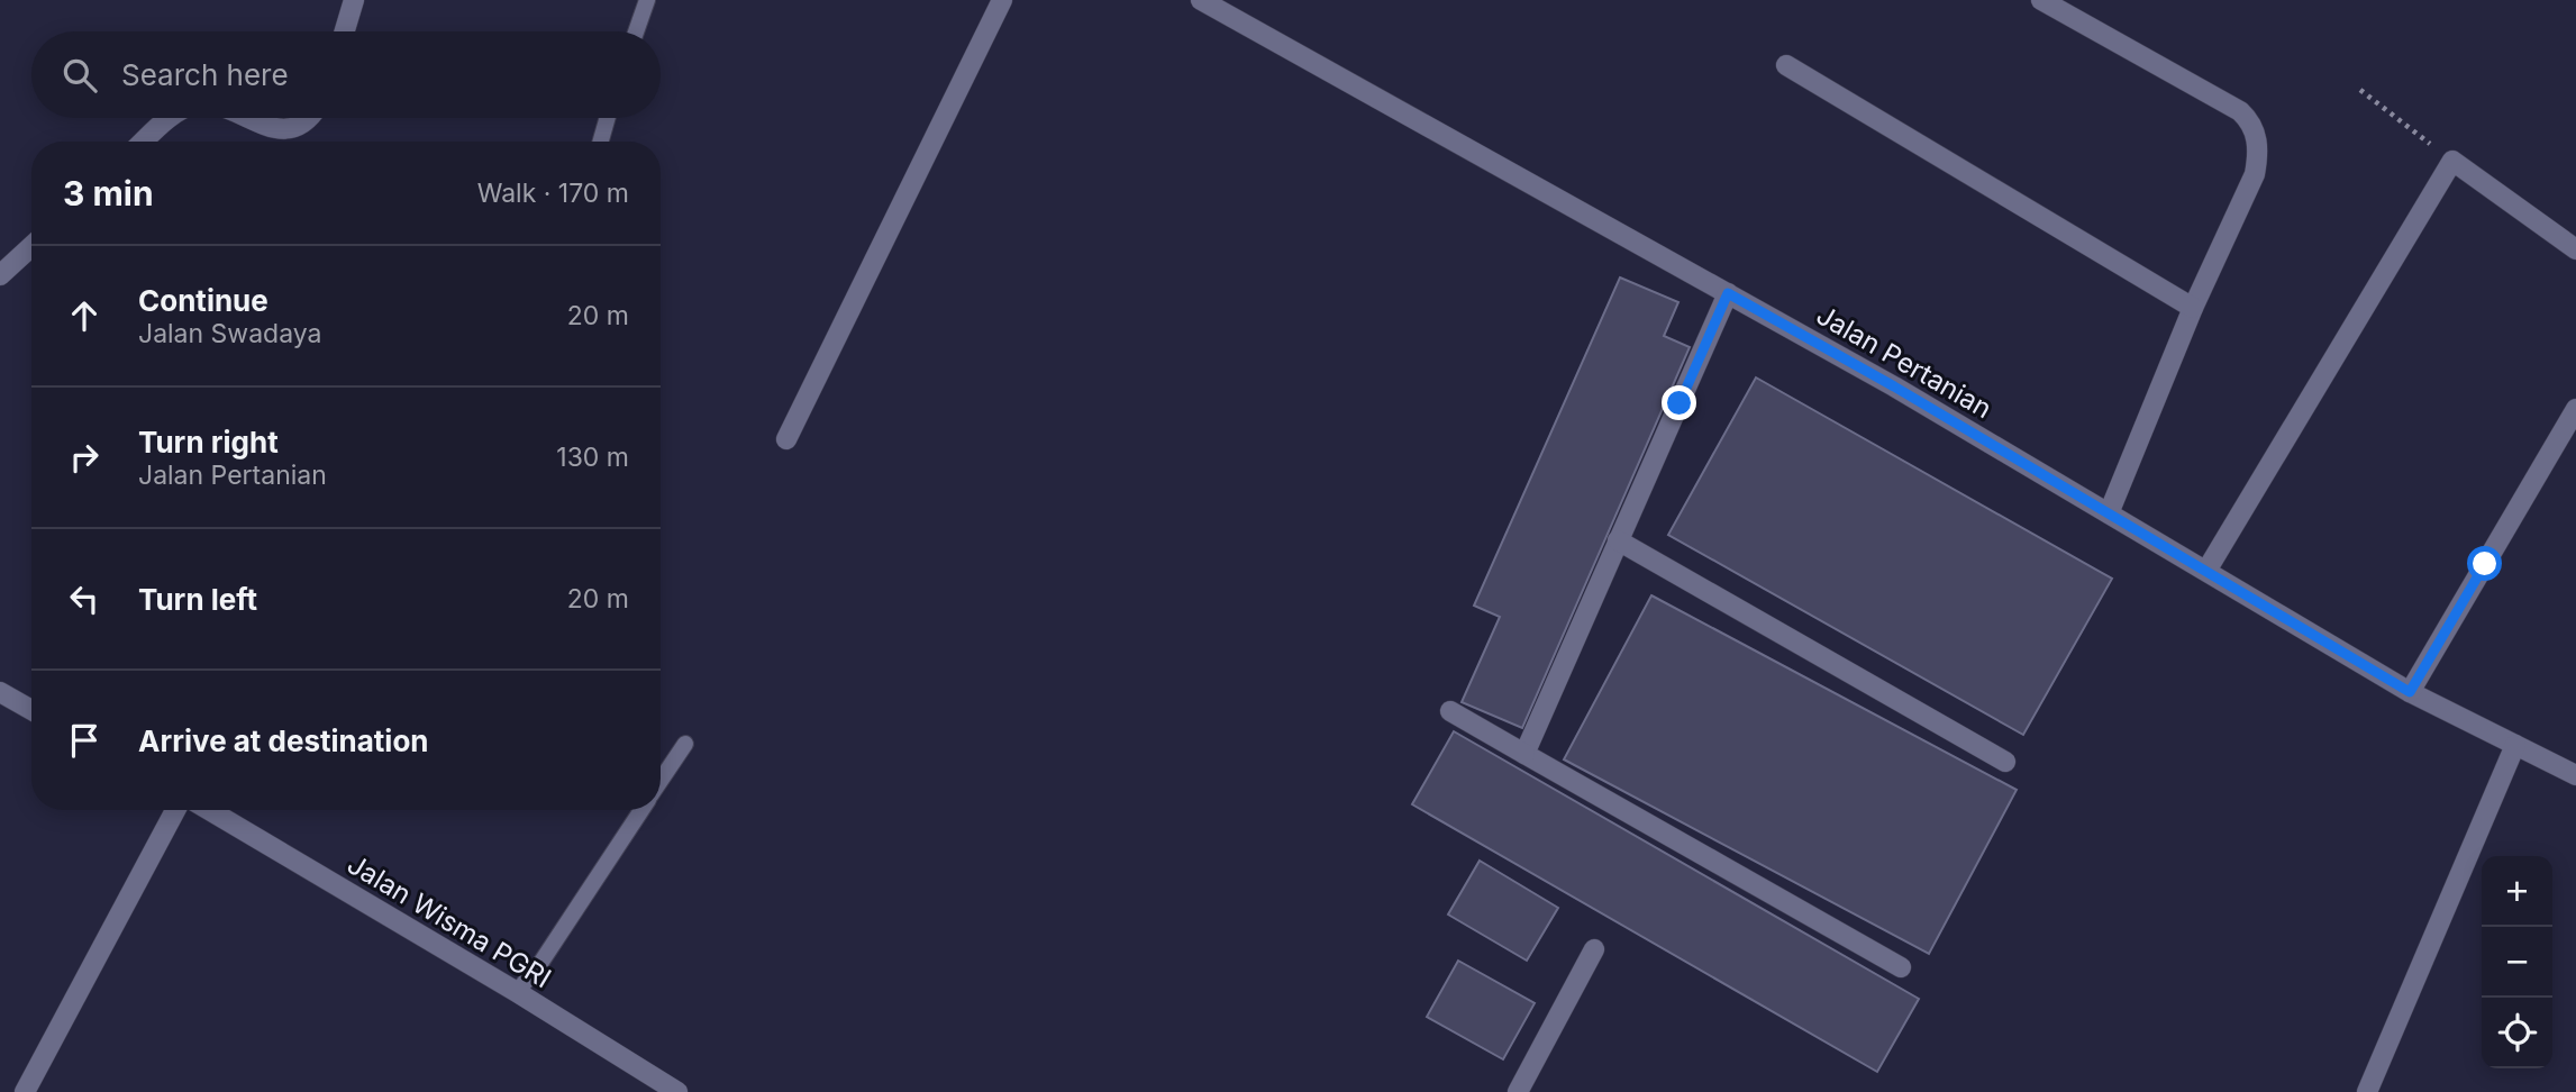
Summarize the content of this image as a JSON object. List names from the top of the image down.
{
  "streets": {
    "street": ["Jalan Pertanian", "Jalan Wisma PGRI"]
  },
  "page": {
    "search": "Search here",
    "heading": ["3 min", "Walk · 170 m"],
    "list": [
      ["Continue", "Jalan Swadaya", "20 m"],
      ["Turn right", "Jalan Pertanian", "130 m"],
      ["Turn left", "20 m"],
      "Arrive at destination"
    ],
    "map_buttons": ["+", "−"]
  }
}
